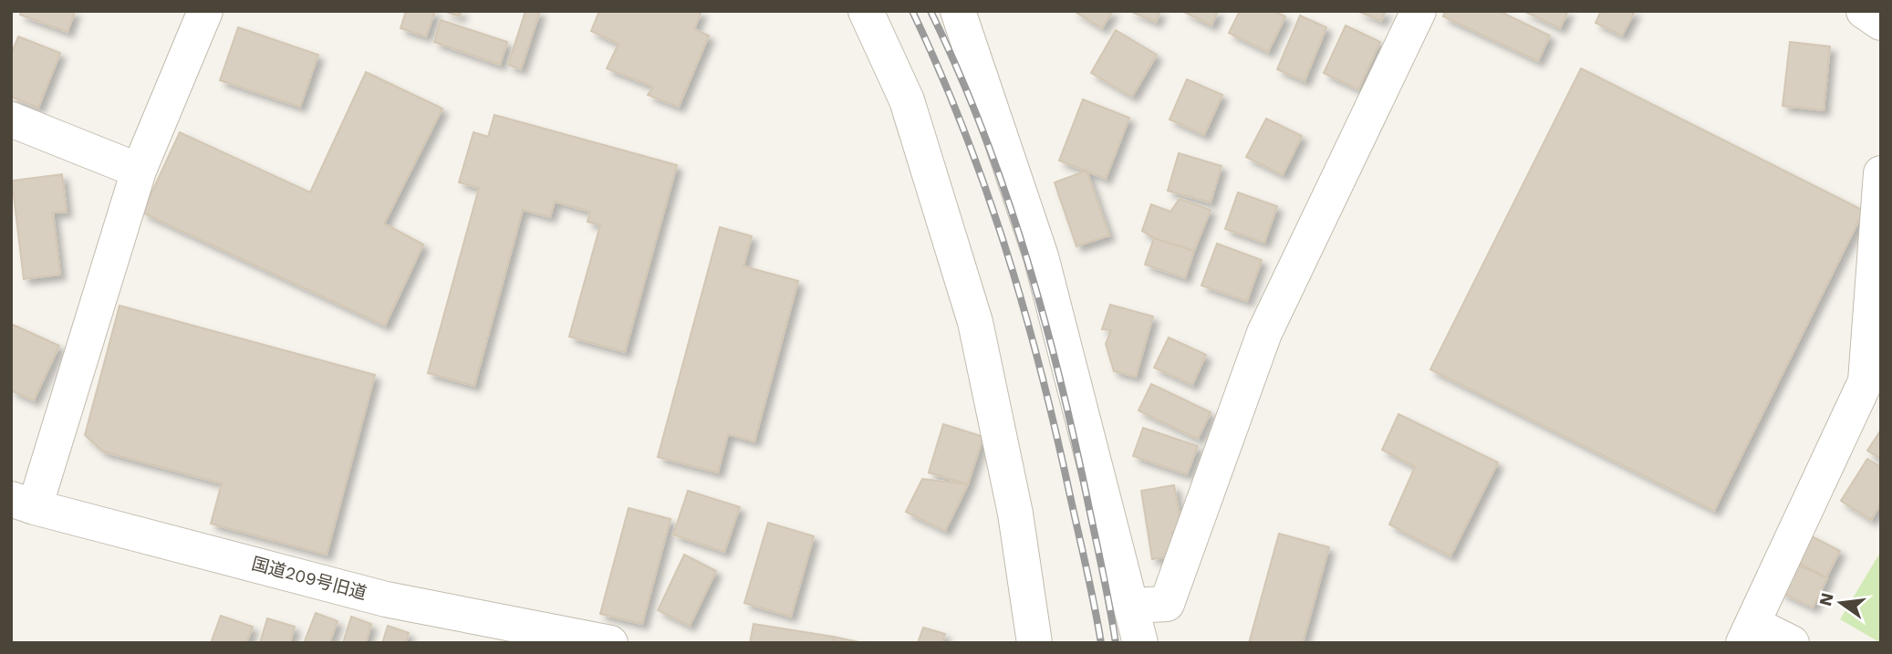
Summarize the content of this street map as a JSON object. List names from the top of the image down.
{
  "streets": {
    "street": ["国道209号旧道"]
  },
  "north": "left"
}
